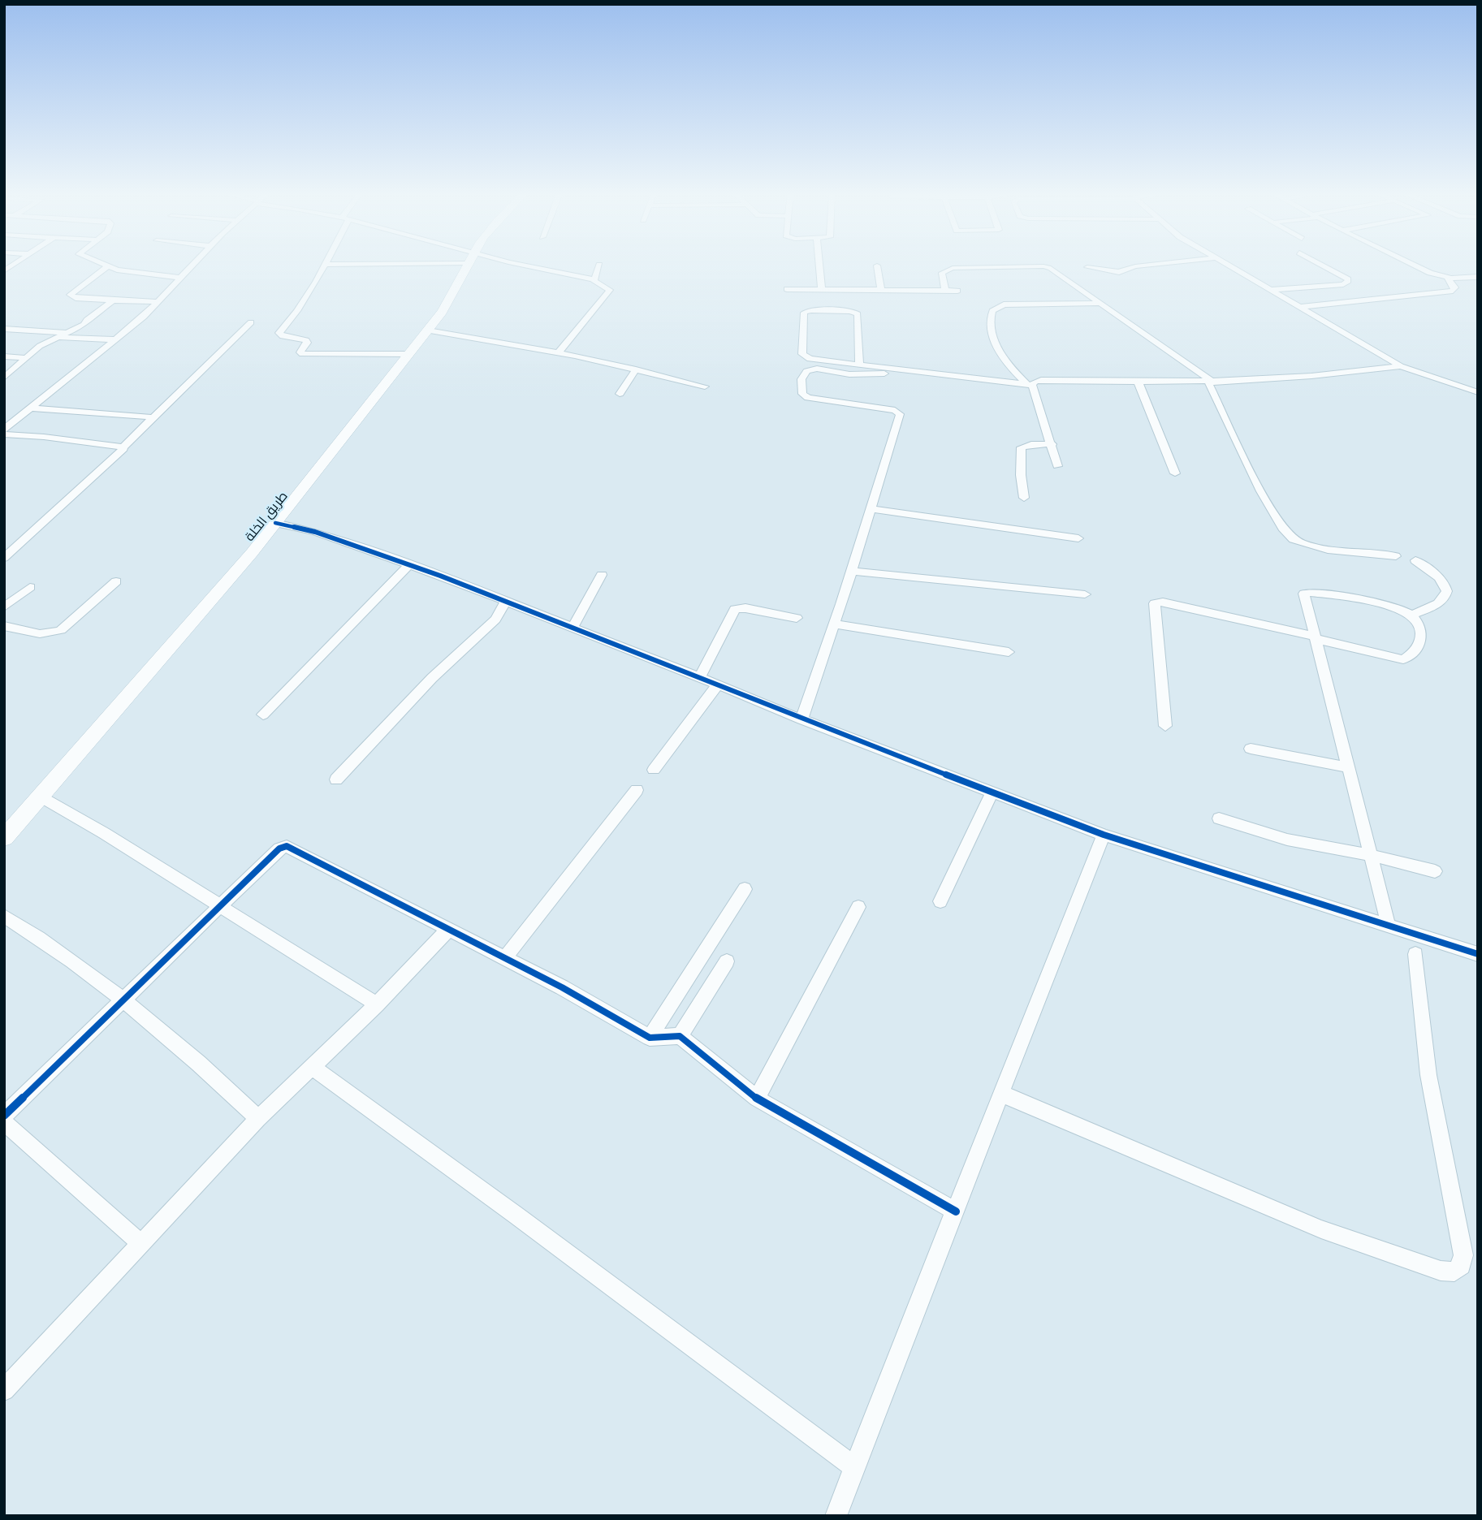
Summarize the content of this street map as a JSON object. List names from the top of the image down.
{
  "streets": {
    "street": ["طريق الخلة"]
  }
}
